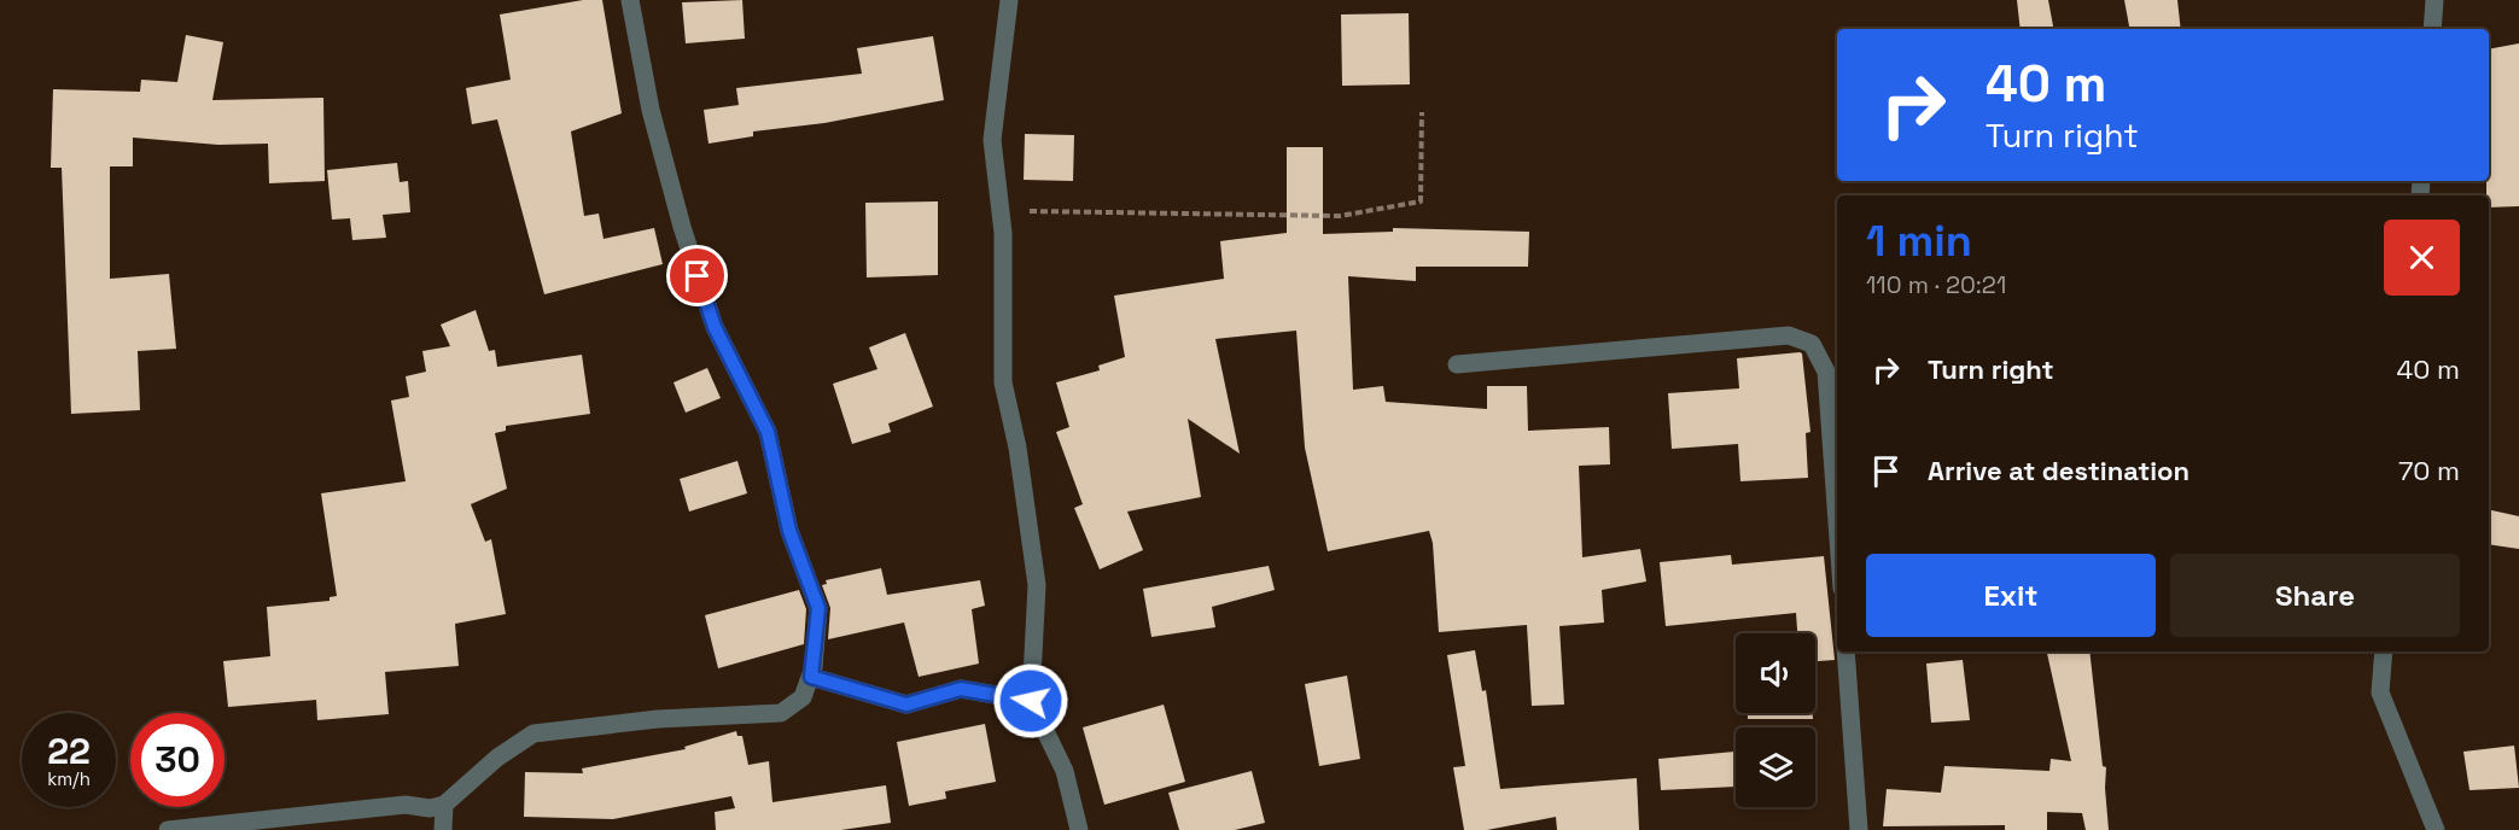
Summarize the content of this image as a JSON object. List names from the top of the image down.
{
  "page": {
    "turn": ["40 m", "Turn right"],
    "heading": ["1 min", "110 m · 20:21"],
    "list": [
      {
        "name": "Turn right",
        "value": "40 m"
      },
      {
        "name": "Arrive at destination",
        "value": "70 m"
      }
    ],
    "buttons": ["Exit", "Share"],
    "speed": "22 km/h",
    "limit": "30"
  }
}
